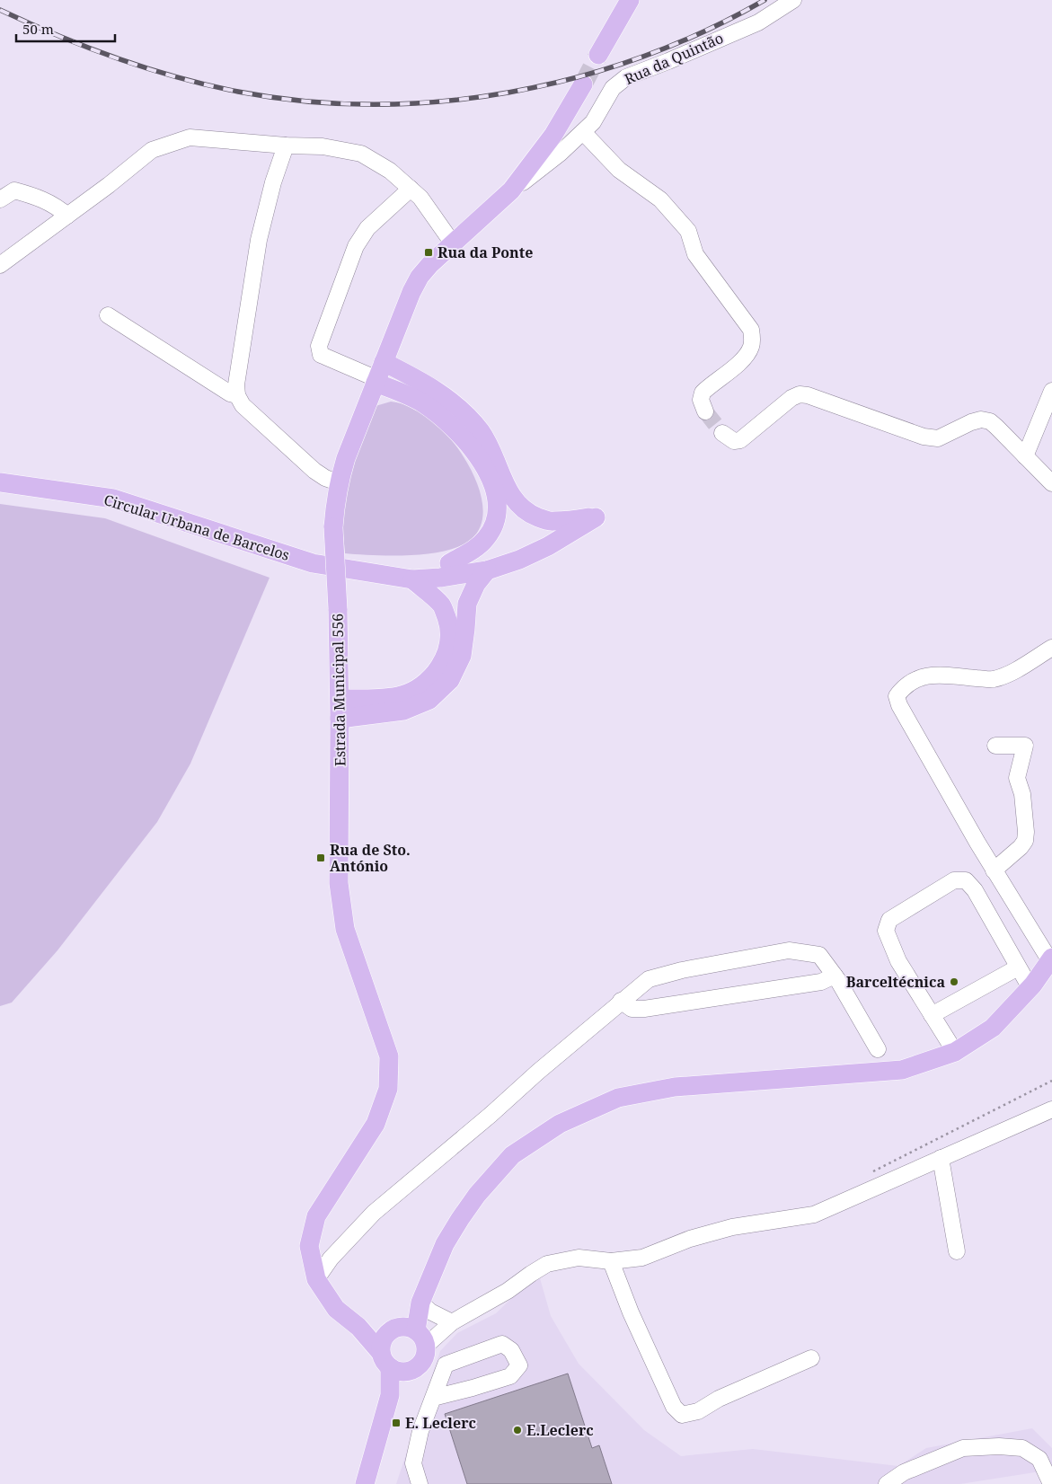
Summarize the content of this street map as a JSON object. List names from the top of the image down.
{
  "streets": {
    "main road": ["Circular Urbana de Barcelos", "Estrada Municipal 556"],
    "street": ["Rua da Quintão"]
  },
  "crossings": [
    ["Rua da Quintão", "Estrada Municipal 556"]
  ],
  "places": {
    "transit": ["Rua da Ponte", "Rua de Sto. António", "E. Leclerc"],
    "other": ["Barceltécnica", "E.Leclerc"]
  },
  "scale_bar": "50 m"
}
